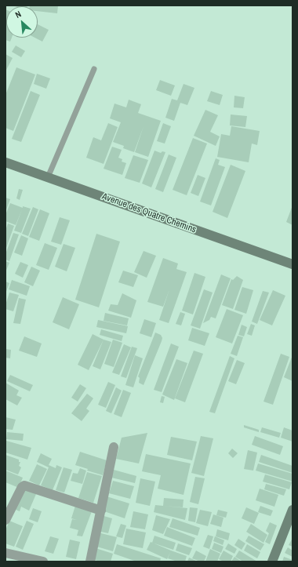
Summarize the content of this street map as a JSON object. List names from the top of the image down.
{
  "streets": {
    "main road": ["Avenue des Quatre Chemins"]
  },
  "north": "top left"
}
